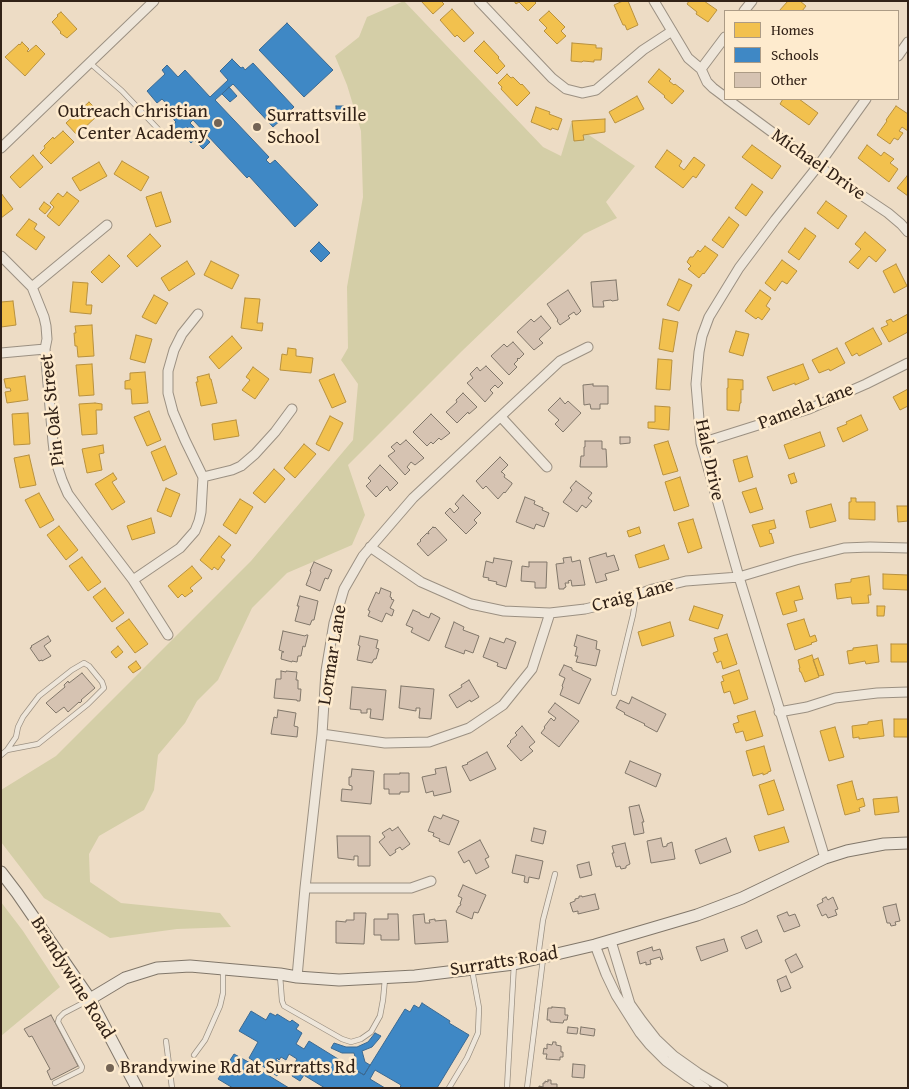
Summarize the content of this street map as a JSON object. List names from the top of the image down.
{
  "streets": {
    "main road": ["Surratts Road", "Brandywine Road"],
    "street": [
      "Michael Drive",
      "Pamela Lane",
      "Pin Oak Street",
      "Hale Drive",
      "Craig Lane",
      "Lormar Lane"
    ]
  },
  "crossings": [
    ["Michael Drive", "Hale Drive"],
    ["Pamela Lane", "Hale Drive"],
    ["Hale Drive", "Craig Lane"],
    ["Hale Drive", "Surratts Road"],
    ["Craig Lane", "Lormar Lane"],
    ["Lormar Lane", "Surratts Road"],
    ["Surratts Road", "Brandywine Road"]
  ],
  "places": ["Outreach Christian Center Academy", "Surrattsville School", "Brandywine Rd at Surratts Rd"],
  "legend": ["Homes", "Schools", "Other"]
}
